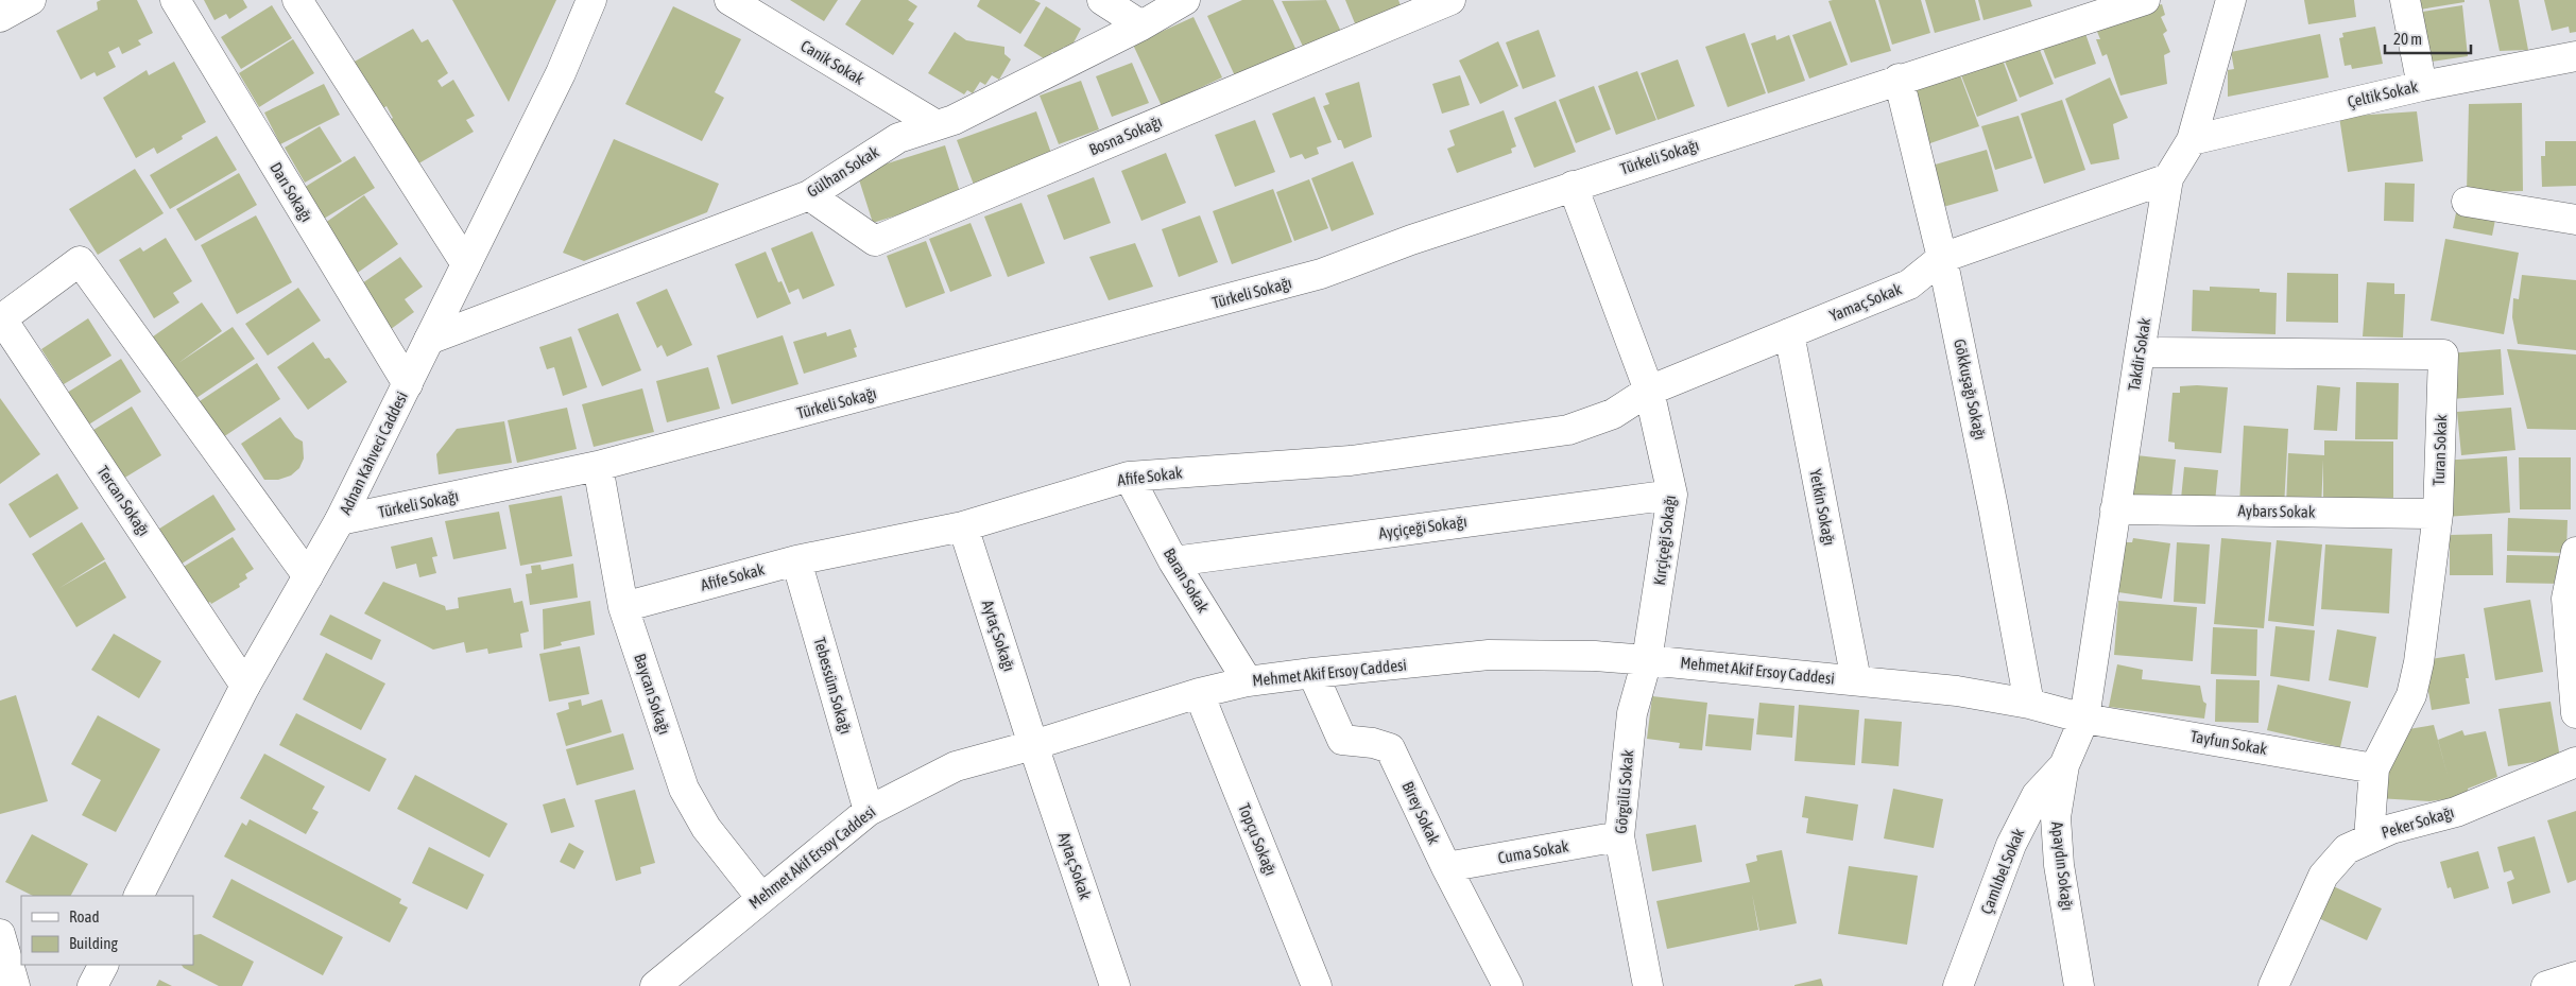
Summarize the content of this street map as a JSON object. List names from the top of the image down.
{
  "streets": {
    "street": [
      "Canik Sokak",
      "Çeltik Sokak",
      "Bosna Sokağı",
      "Türkeli Sokağı",
      "Gülhan Sokak",
      "Darı Sokağı",
      "Yamaç Sokak",
      "Takdir Sokak",
      "Gökkuşağı Sokağı",
      "Turan Sokak",
      "Adnan Kahveci Caddesi",
      "Afife Sokak",
      "Tercan Sokağı",
      "Yetkin Sokağı",
      "Aybars Sokak",
      "Ayçiçeği Sokağı",
      "Kırçiçeği Sokağı",
      "Baran Sokak",
      "Aytaç Sokağı",
      "Mehmet Akif Ersoy Caddesi",
      "Tebessüm Sokağı",
      "Baycan Sokağı",
      "Tayfun Sokak",
      "Görgülü Sokak",
      "Birey Sokak",
      "Peker Sokağı",
      "Topçu Sokağı",
      "Cuma Sokak",
      "Aytaç Sokak",
      "Apaydın Sokağı",
      "Çamlıbel Sokak"
    ]
  },
  "crossings": [
    ["Canik Sokak", "Gülhan Sokak"],
    ["Çeltik Sokak", "Takdir Sokak"],
    ["Bosna Sokağı", "Gülhan Sokak"],
    ["Türkeli Sokağı", "Gökkuşağı Sokağı"],
    ["Türkeli Sokağı", "Adnan Kahveci Caddesi"],
    ["Türkeli Sokağı", "Kırçiçeği Sokağı"],
    ["Türkeli Sokağı", "Baycan Sokağı"],
    ["Gülhan Sokak", "Adnan Kahveci Caddesi"],
    ["Darı Sokağı", "Adnan Kahveci Caddesi"],
    ["Yamaç Sokak", "Takdir Sokak"],
    ["Yamaç Sokak", "Gökkuşağı Sokağı"],
    ["Yamaç Sokak", "Afife Sokak"],
    ["Yamaç Sokak", "Yetkin Sokağı"],
    ["Yamaç Sokak", "Kırçiçeği Sokağı"],
    ["Takdir Sokak", "Turan Sokak"],
    ["Takdir Sokak", "Aybars Sokak"],
    ["Takdir Sokak", "Mehmet Akif Ersoy Caddesi"],
    ["Takdir Sokak", "Tayfun Sokak"],
    ["Takdir Sokak", "Apaydın Sokağı"],
    ["Gökkuşağı Sokağı", "Mehmet Akif Ersoy Caddesi"],
    ["Turan Sokak", "Aybars Sokak"],
    ["Turan Sokak", "Tayfun Sokak"],
    ["Turan Sokak", "Peker Sokağı"],
    ["Adnan Kahveci Caddesi", "Tercan Sokağı"],
    ["Afife Sokak", "Kırçiçeği Sokağı"],
    ["Afife Sokak", "Baran Sokak"],
    ["Afife Sokak", "Aytaç Sokağı"],
    ["Afife Sokak", "Tebessüm Sokağı"],
    ["Afife Sokak", "Baycan Sokağı"],
    ["Yetkin Sokağı", "Mehmet Akif Ersoy Caddesi"],
    ["Ayçiçeği Sokağı", "Kırçiçeği Sokağı"],
    ["Ayçiçeği Sokağı", "Baran Sokak"],
    ["Kırçiçeği Sokağı", "Mehmet Akif Ersoy Caddesi"],
    ["Kırçiçeği Sokağı", "Görgülü Sokak"],
    ["Baran Sokak", "Mehmet Akif Ersoy Caddesi"],
    ["Aytaç Sokağı", "Mehmet Akif Ersoy Caddesi"],
    ["Aytaç Sokağı", "Aytaç Sokak"],
    ["Mehmet Akif Ersoy Caddesi", "Tebessüm Sokağı"],
    ["Mehmet Akif Ersoy Caddesi", "Baycan Sokağı"],
    ["Mehmet Akif Ersoy Caddesi", "Tayfun Sokak"],
    ["Mehmet Akif Ersoy Caddesi", "Görgülü Sokak"],
    ["Mehmet Akif Ersoy Caddesi", "Birey Sokak"],
    ["Mehmet Akif Ersoy Caddesi", "Topçu Sokağı"],
    ["Mehmet Akif Ersoy Caddesi", "Aytaç Sokak"],
    ["Mehmet Akif Ersoy Caddesi", "Apaydın Sokağı"],
    ["Tayfun Sokak", "Apaydın Sokağı"],
    ["Görgülü Sokak", "Cuma Sokak"],
    ["Birey Sokak", "Cuma Sokak"],
    ["Apaydın Sokağı", "Çamlıbel Sokak"]
  ],
  "legend": ["Road", "Building"],
  "scale_bar": "20 m"
}
